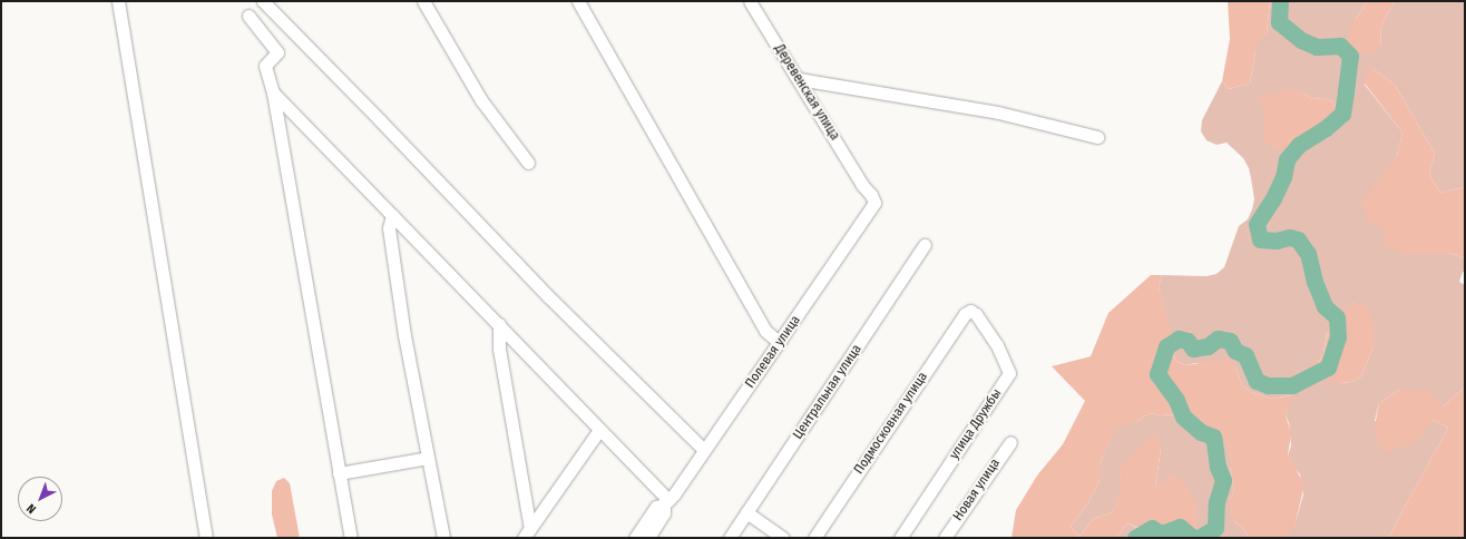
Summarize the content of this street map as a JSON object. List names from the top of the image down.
{
  "streets": {
    "street": [
      "Деревенская улица",
      "Полевая улица",
      "Центральная улица",
      "Подмосковная улица",
      "улица Дружбы",
      "Новая улица"
    ]
  },
  "crossings": [
    ["Деревенская улица", "Полевая улица"],
    ["Подмосковная улица", "улица Дружбы"]
  ],
  "north": "bottom left"
}
